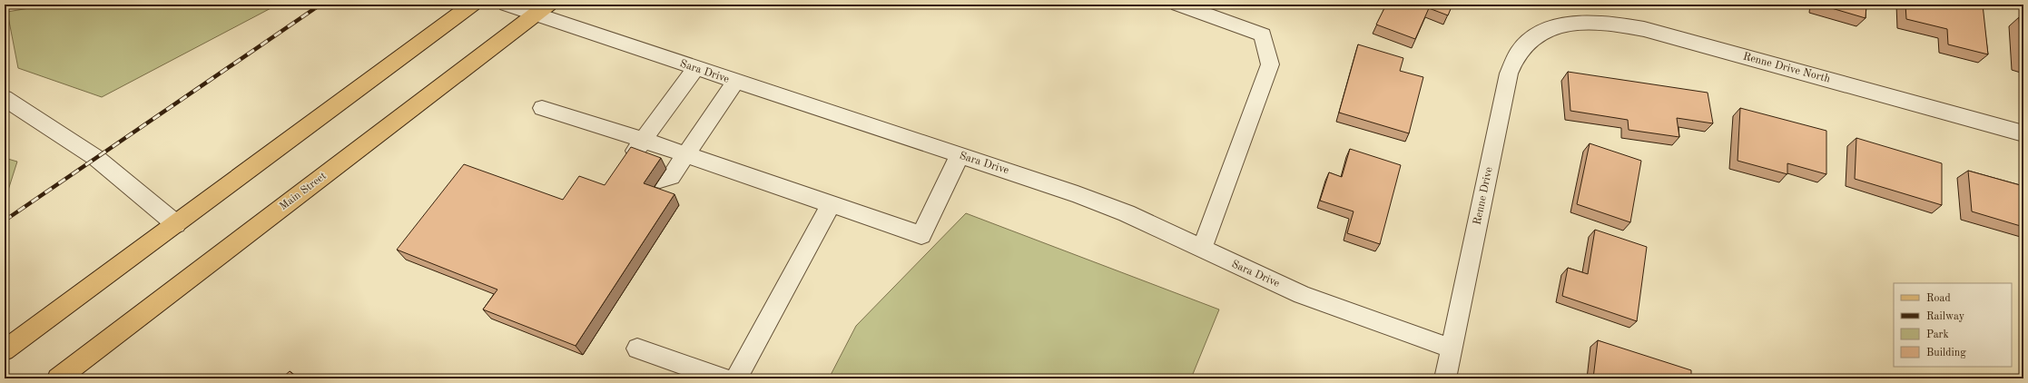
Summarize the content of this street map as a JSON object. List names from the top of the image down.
{
  "streets": {
    "main road": ["Main Street"],
    "street": ["Renne Drive North", "Sara Drive", "Renne Drive"]
  },
  "crossings": [
    ["Renne Drive North", "Renne Drive"],
    ["Sara Drive", "Main Street"],
    ["Sara Drive", "Renne Drive"]
  ],
  "legend": [
    "Road",
    "Railway",
    "Park",
    "Building"
  ]
}
